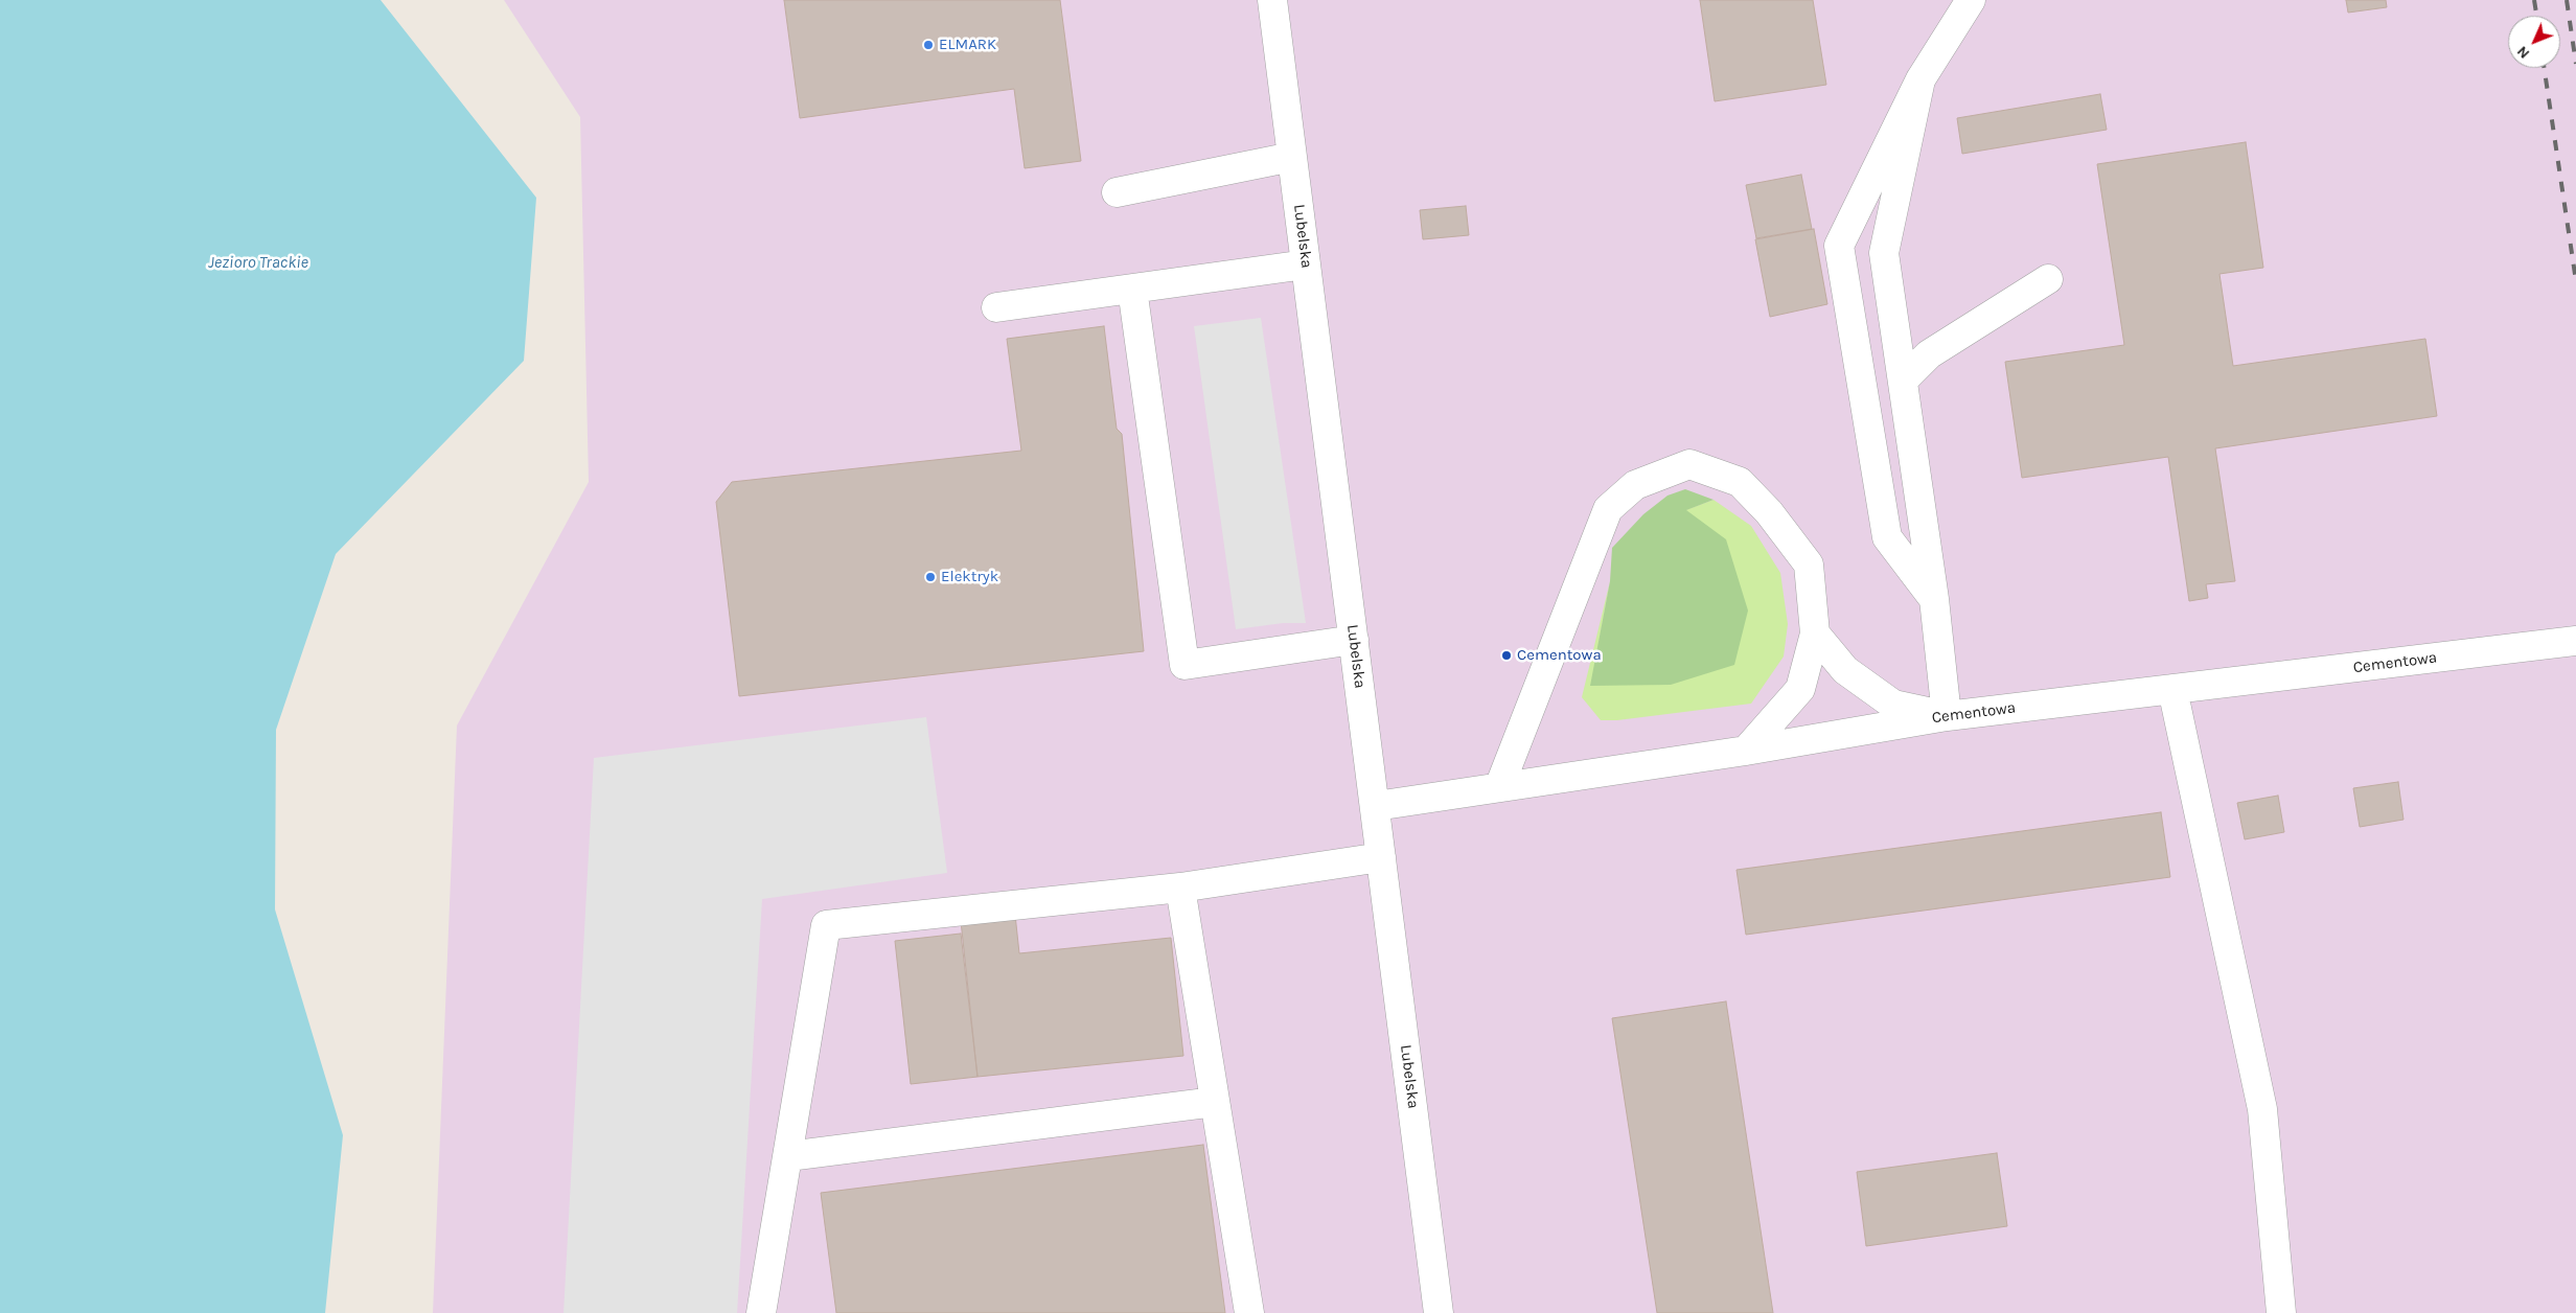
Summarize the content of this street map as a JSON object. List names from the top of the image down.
{
  "streets": {
    "street": ["Lubelska", "Cementowa"]
  },
  "crossings": [
    ["Lubelska", "Cementowa"]
  ],
  "water": ["Jezioro Trackie"],
  "places": ["ELMARK", "Elektryk", "Cementowa"],
  "north": "bottom left"
}
